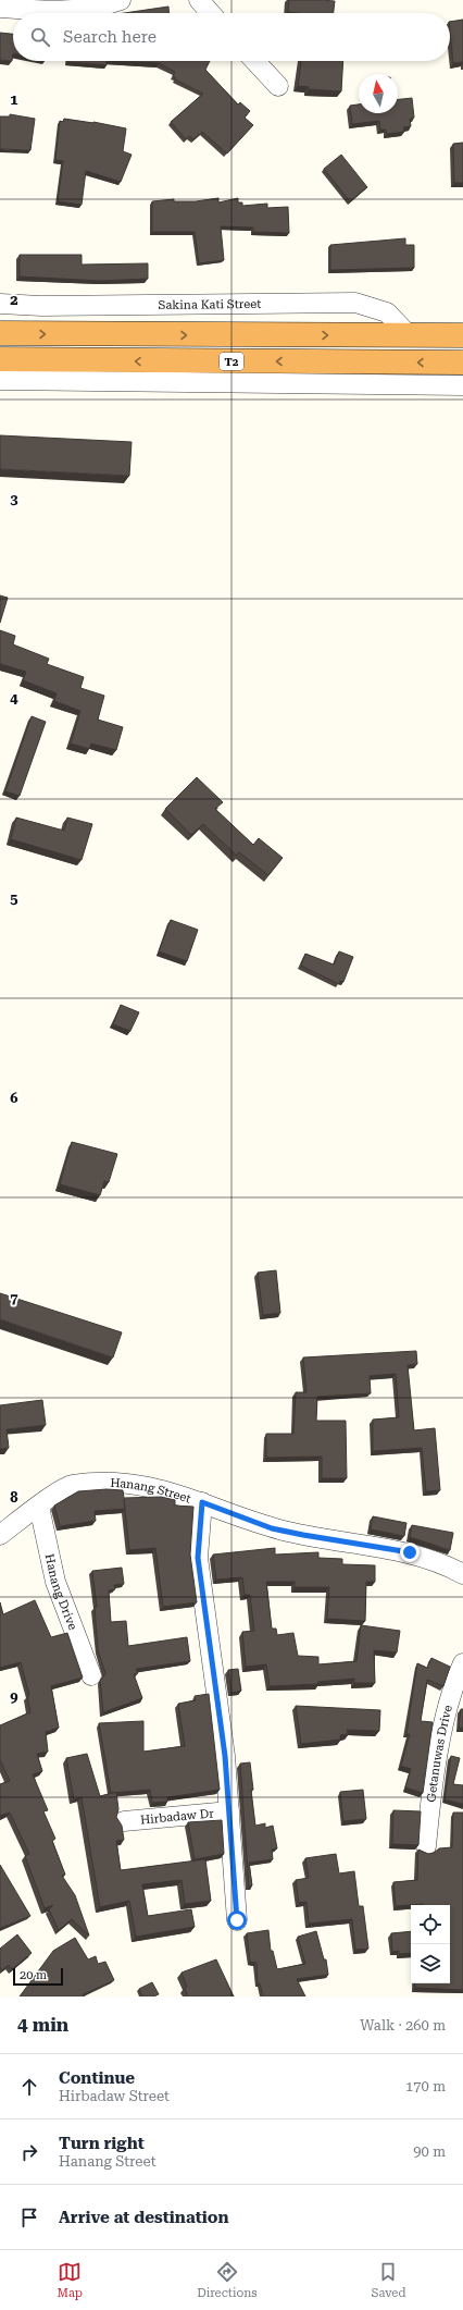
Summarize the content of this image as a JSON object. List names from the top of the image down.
{
  "streets": {
    "highway": ["T2"],
    "street": [
      "Sakina Kati Street",
      "Hanang Street",
      "Hanang Drive",
      "Getanuwas Drive",
      "Hirbadaw Dr"
    ]
  },
  "crossings": [
    ["Sakina Kati Street", "T2"],
    ["Hanang Street", "Hanang Drive"]
  ],
  "scale_bar": "20 m",
  "north": "top",
  "page": {
    "search": "Search here",
    "scale": "20 m",
    "heading": ["4 min", "Walk · 260 m"],
    "list": [
      ["Continue", "Hirbadaw Street", "170 m"],
      ["Turn right", "Hanang Street", "90 m"],
      "Arrive at destination"
    ],
    "nav": ["Map", "Directions", "Saved"]
  },
  "grid": {
    "rows": [
      "1",
      "2",
      "3",
      "4",
      "5",
      "6",
      "7",
      "8",
      "9"
    ]
  }
}
